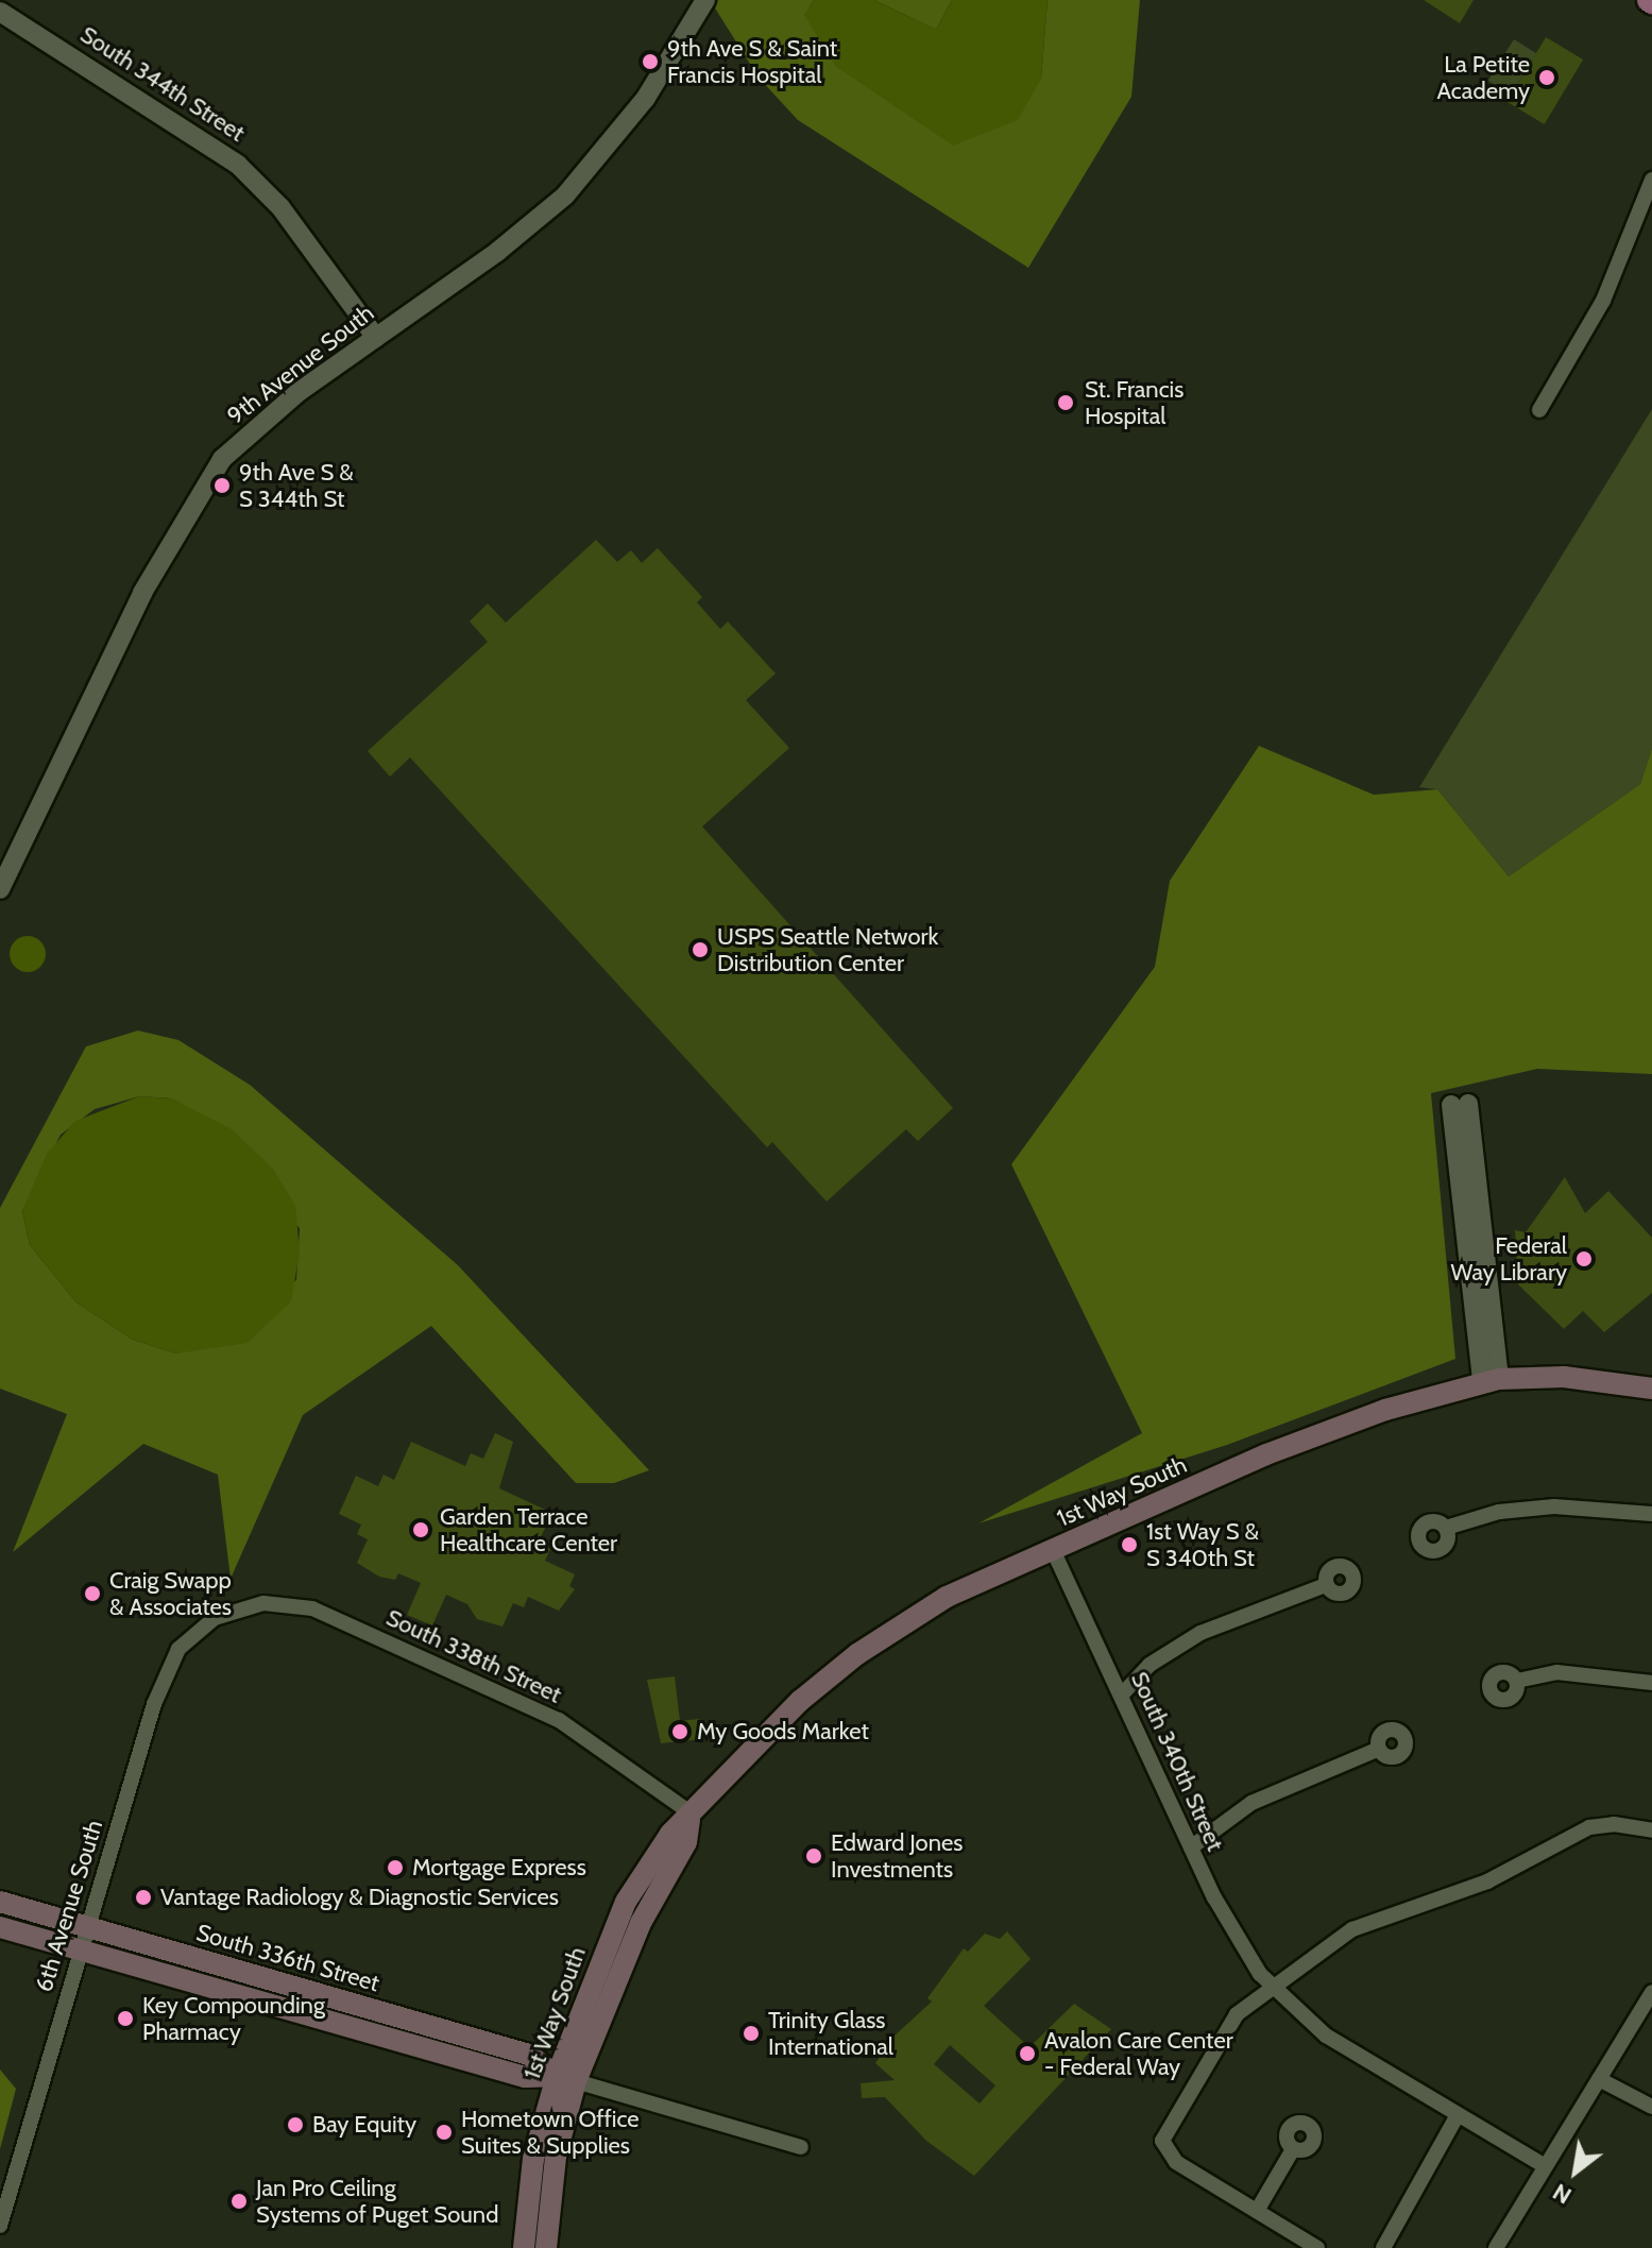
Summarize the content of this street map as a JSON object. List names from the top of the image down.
{
  "streets": {
    "main road": ["1st Way South", "South 336th Street"],
    "street": [
      "South 344th Street",
      "9th Avenue South",
      "South 338th Street",
      "South 340th Street",
      "6th Avenue South"
    ]
  },
  "crossings": [
    ["South 344th Street", "9th Avenue South"],
    ["1st Way South", "South 338th Street"],
    ["1st Way South", "South 340th Street"],
    ["1st Way South", "South 336th Street"],
    ["South 338th Street", "6th Avenue South"],
    ["6th Avenue South", "South 336th Street"]
  ],
  "places": [
    "9th Ave S & Saint Francis Hospital",
    "La Petite Academy",
    "St. Francis Hospital",
    "9th Ave S & S 344th St",
    "USPS Seattle Network Distribution Center",
    "Federal Way Library",
    "Garden Terrace Healthcare Center",
    "1st Way S & S 340th St",
    "Craig Swapp & Associates",
    "My Goods Market",
    "Edward Jones Investments",
    "Mortgage Express",
    "Vantage Radiology & Diagnostic Services",
    "Key Compounding Pharmacy",
    "Trinity Glass International",
    "Avalon Care Center - Federal Way",
    "Bay Equity",
    "Hometown Office Suites & Supplies",
    "Jan Pro Ceiling Systems of Puget Sound"
  ],
  "north": "bottom left"
}
